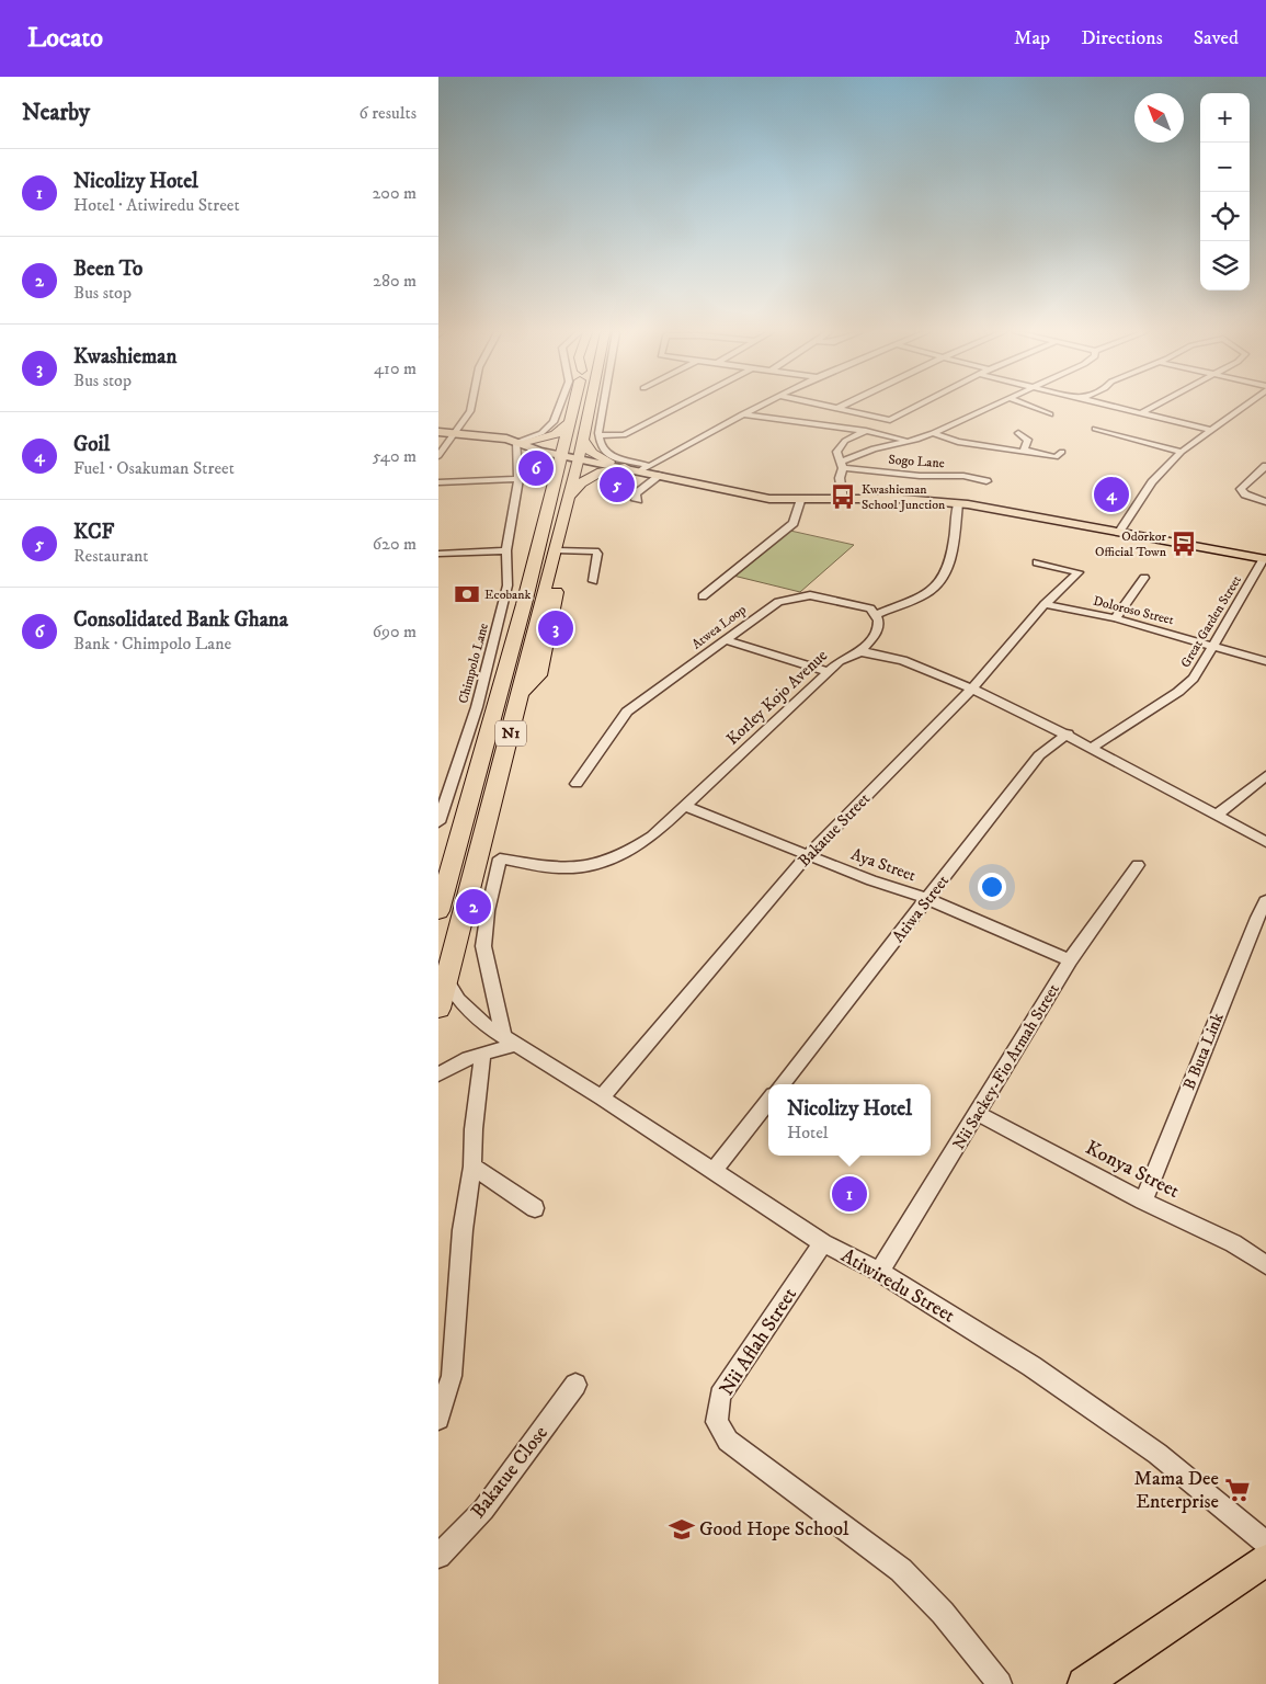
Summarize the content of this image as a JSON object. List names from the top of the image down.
{
  "streets": {
    "highway": ["N1"],
    "street": [
      "Sogo Lane",
      "Doloroso Street",
      "Great Garden Street",
      "Atwea Loop",
      "Chimpolo Lane",
      "Korley Kojo Avenue",
      "Bakatue Street",
      "Aya Street",
      "Atiwa Street",
      "B Buta Link",
      "Nii Sackey-Fio Armah Street",
      "Konya Street",
      "Atiwiredu Street",
      "Nii Aflah Street",
      "Bakatue Close"
    ]
  },
  "crossings": [
    ["Doloroso Street", "Great Garden Street"],
    ["Doloroso Street", "Bakatue Street"],
    ["Korley Kojo Avenue", "Aya Street"],
    ["Korley Kojo Avenue", "Atiwiredu Street"],
    ["N1", "Atiwiredu Street"],
    ["Bakatue Street", "Aya Street"],
    ["Bakatue Street", "Atiwiredu Street"],
    ["Aya Street", "Atiwa Street"],
    ["Aya Street", "Nii Sackey-Fio Armah Street"],
    ["B Buta Link", "Konya Street"],
    ["Nii Sackey-Fio Armah Street", "Konya Street"],
    ["Nii Sackey-Fio Armah Street", "Atiwiredu Street"],
    ["Atiwiredu Street", "Nii Aflah Street"]
  ],
  "places": {
    "bus stop": ["Kwashieman School Junction", "Odorkor Official Town"],
    "bank": ["Ecobank"],
    "supermarket": ["Mama Dee Enterprise"],
    "school or university": ["Good Hope School"]
  },
  "north": "top left",
  "page": {
    "header": "Locato",
    "nav": ["Map", "Directions", "Saved"],
    "heading": ["Nearby", "6 results"],
    "map_buttons": ["+", "−"],
    "list": [
      {
        "mark": "1",
        "name": "Nicolizy Hotel",
        "note": "Hotel · Atiwiredu Street",
        "value": "200 m"
      },
      {
        "mark": "2",
        "name": "Been To",
        "note": "Bus stop",
        "value": "280 m"
      },
      {
        "mark": "3",
        "name": "Kwashieman",
        "note": "Bus stop",
        "value": "410 m"
      },
      {
        "mark": "4",
        "name": "Goil",
        "note": "Fuel · Osakuman Street",
        "value": "540 m"
      },
      {
        "mark": "5",
        "name": "KCF",
        "note": "Restaurant",
        "value": "620 m"
      },
      {
        "mark": "6",
        "name": "Consolidated Bank Ghana",
        "note": "Bank · Chimpolo Lane",
        "value": "690 m"
      }
    ],
    "pins": [
      "6",
      "5",
      "4",
      "3",
      "2",
      "1"
    ],
    "popup": ["Nicolizy Hotel", "Hotel"]
  }
}
